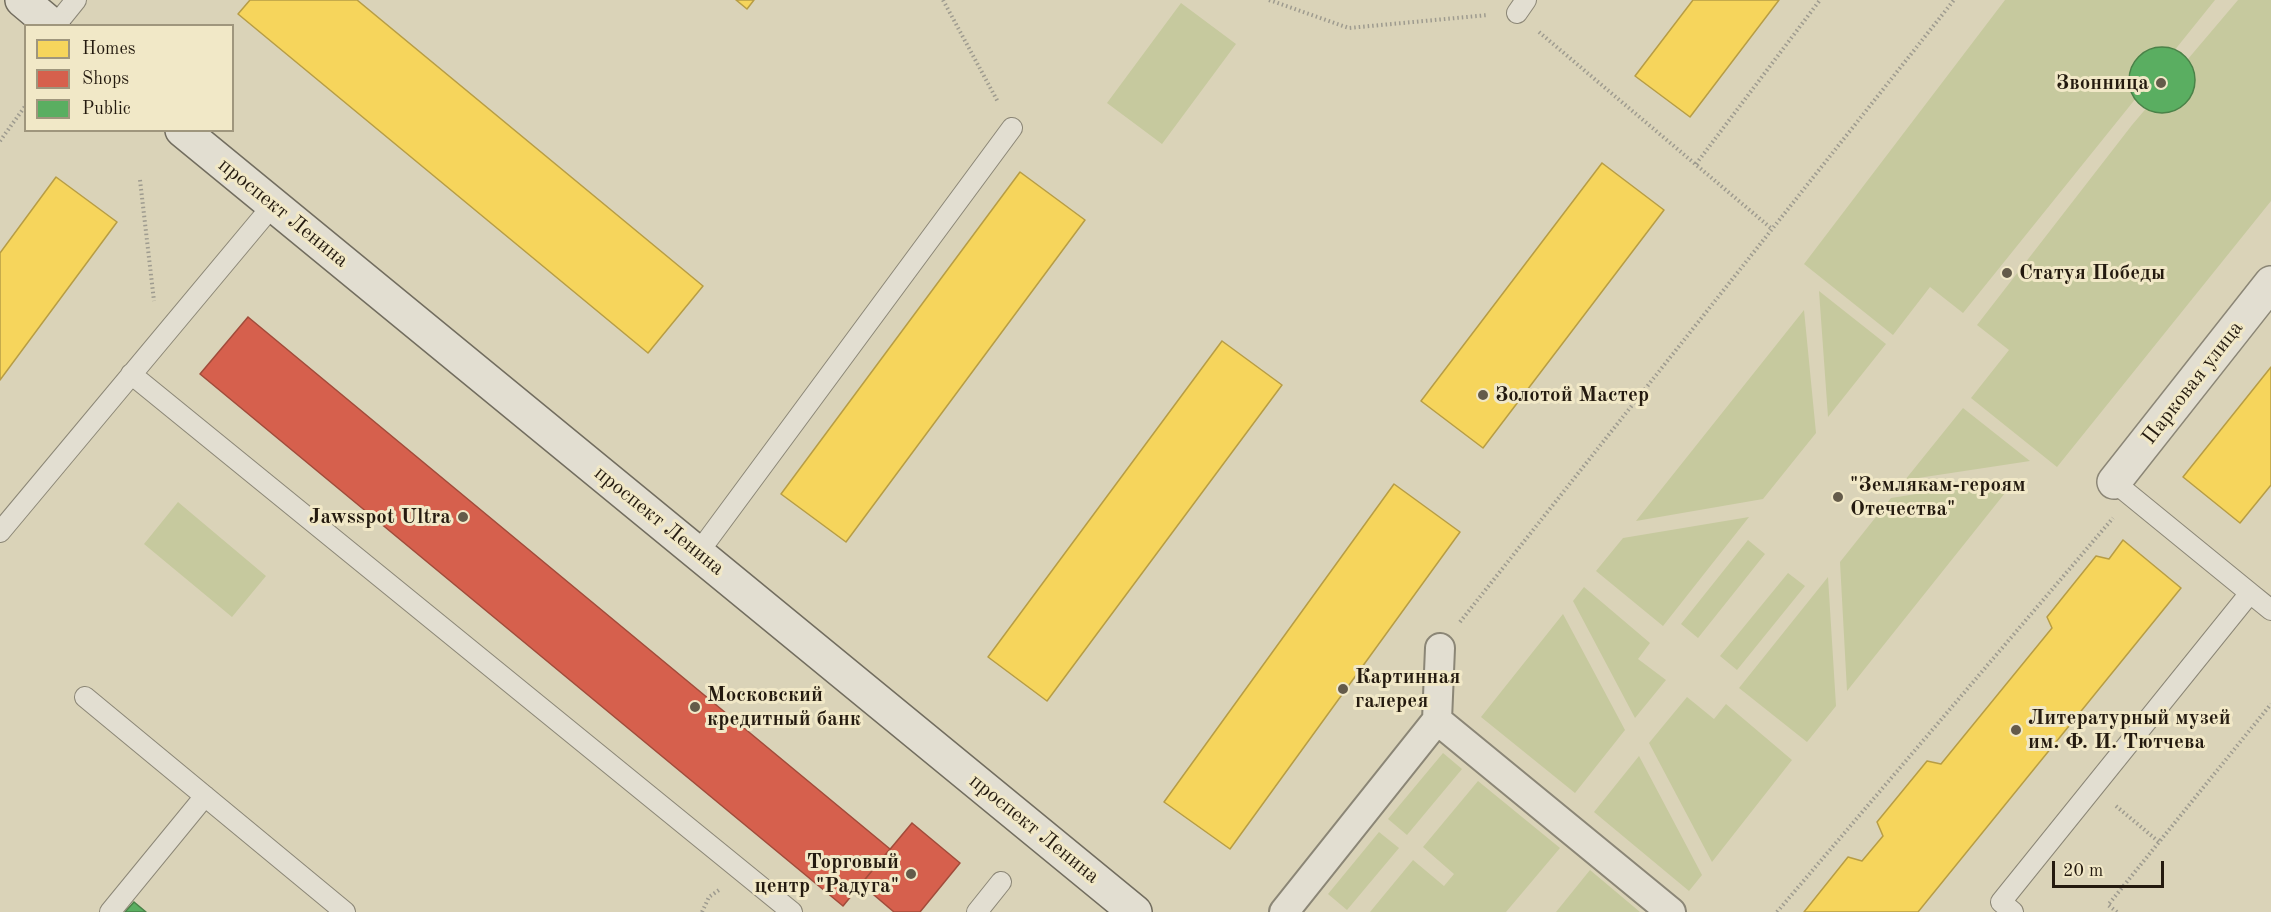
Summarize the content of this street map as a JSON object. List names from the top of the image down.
{
  "streets": {
    "main road": ["проспект Ленина", "Парковая улица"]
  },
  "places": [
    "Звонница",
    "Статуя Победы",
    "Золотой Мастер",
    "\"Землякам-героям Отечества\"",
    "Jawsspot Ultra",
    "Картинная галерея",
    "Московский кредитный банк",
    "Литературный музей им. Ф. И. Тютчева",
    "Торговый центр \"Радуга\""
  ],
  "legend": ["Homes", "Shops", "Public"],
  "scale_bar": "20 m"
}
